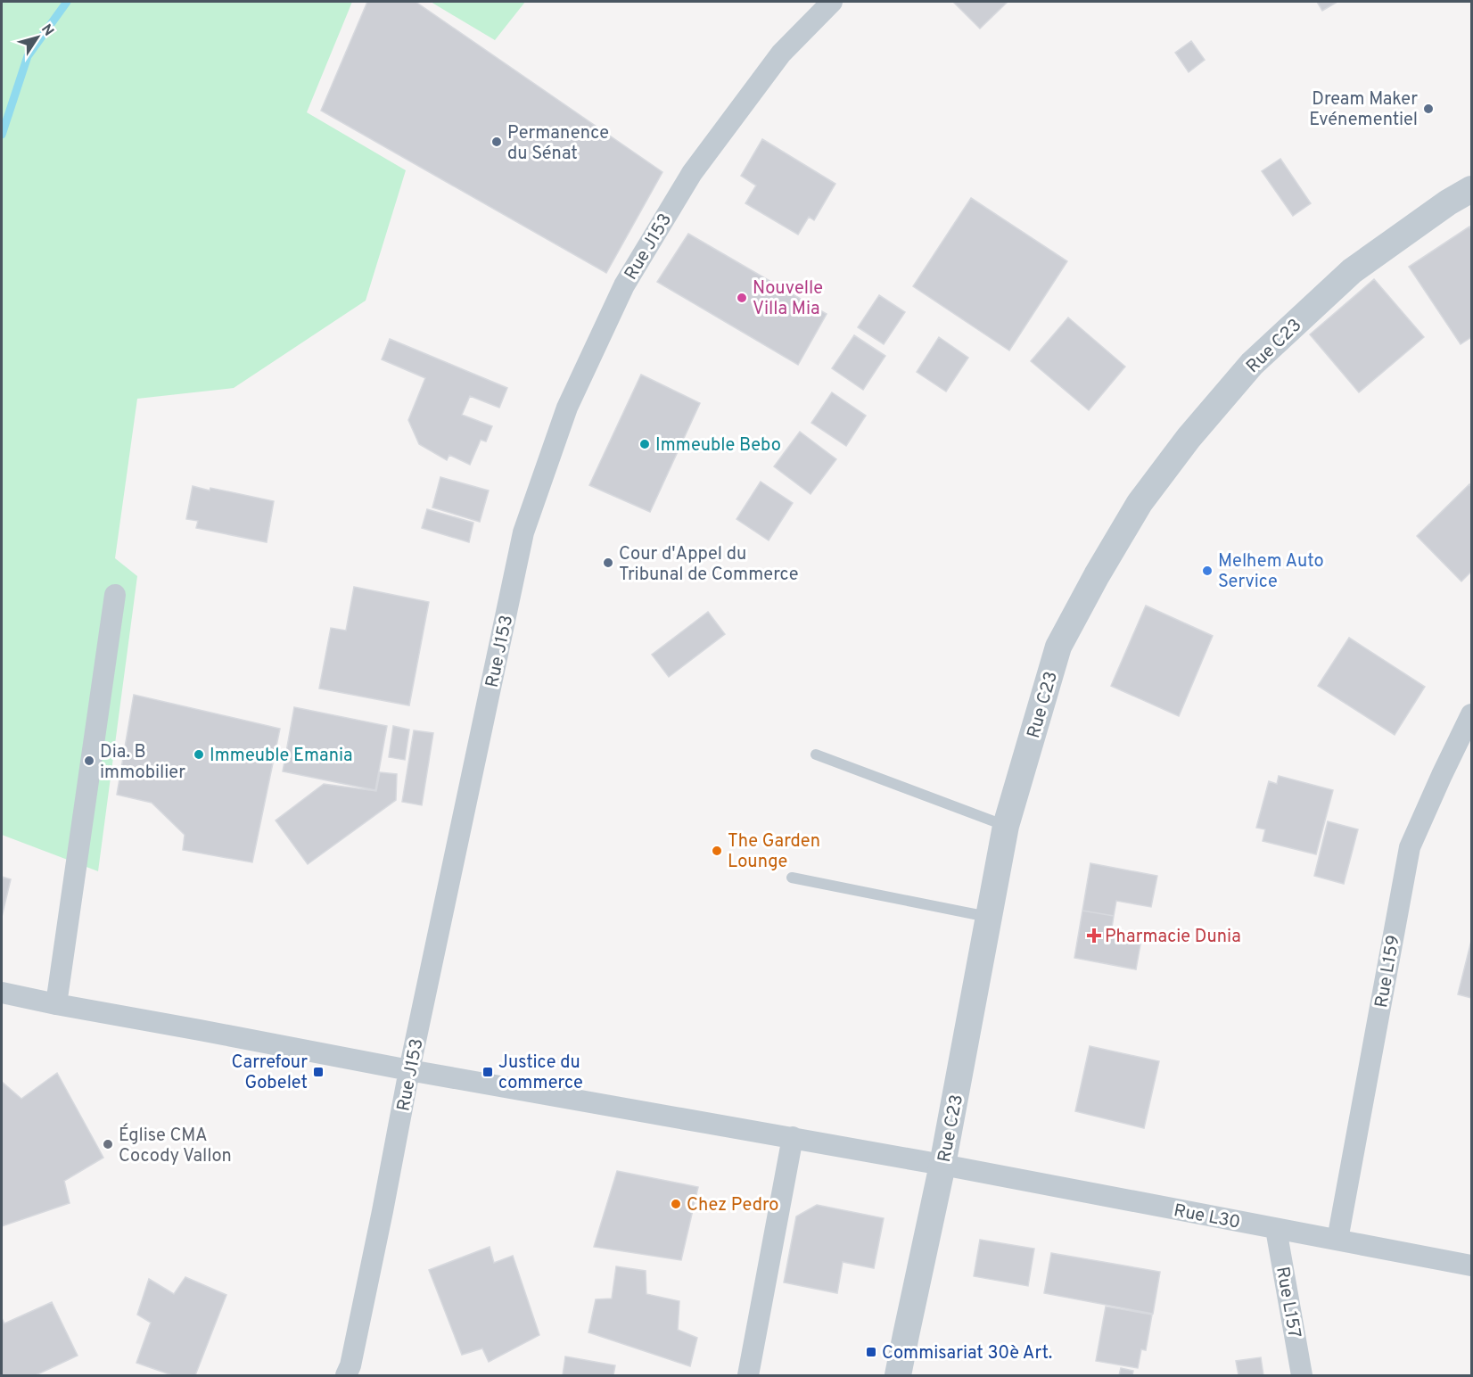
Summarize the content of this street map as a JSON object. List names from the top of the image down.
{
  "streets": {
    "street": [
      "Rue J153",
      "Rue C23",
      "Rue L159",
      "Rue L30",
      "Rue L157"
    ]
  },
  "crossings": [
    ["Rue J153", "Rue L30"],
    ["Rue C23", "Rue L30"],
    ["Rue L159", "Rue L30"],
    ["Rue L30", "Rue L157"]
  ],
  "places": {
    "other": [
      "Dream Maker Evénementiel",
      "Permanence du Sénat",
      "Nouvelle Villa Mia",
      "Immeuble Bebo",
      "Cour d'Appel du Tribunal de Commerce",
      "Melhem Auto Service",
      "Immeuble Emania",
      "Dia. B immobilier",
      "The Garden Lounge",
      "Église CMA Cocody Vallon",
      "Chez Pedro"
    ],
    "health": ["Pharmacie Dunia"],
    "transit": ["Carrefour Gobelet", "Justice du commerce", "Commisariat 30è Art."]
  },
  "north": "top right"
}
